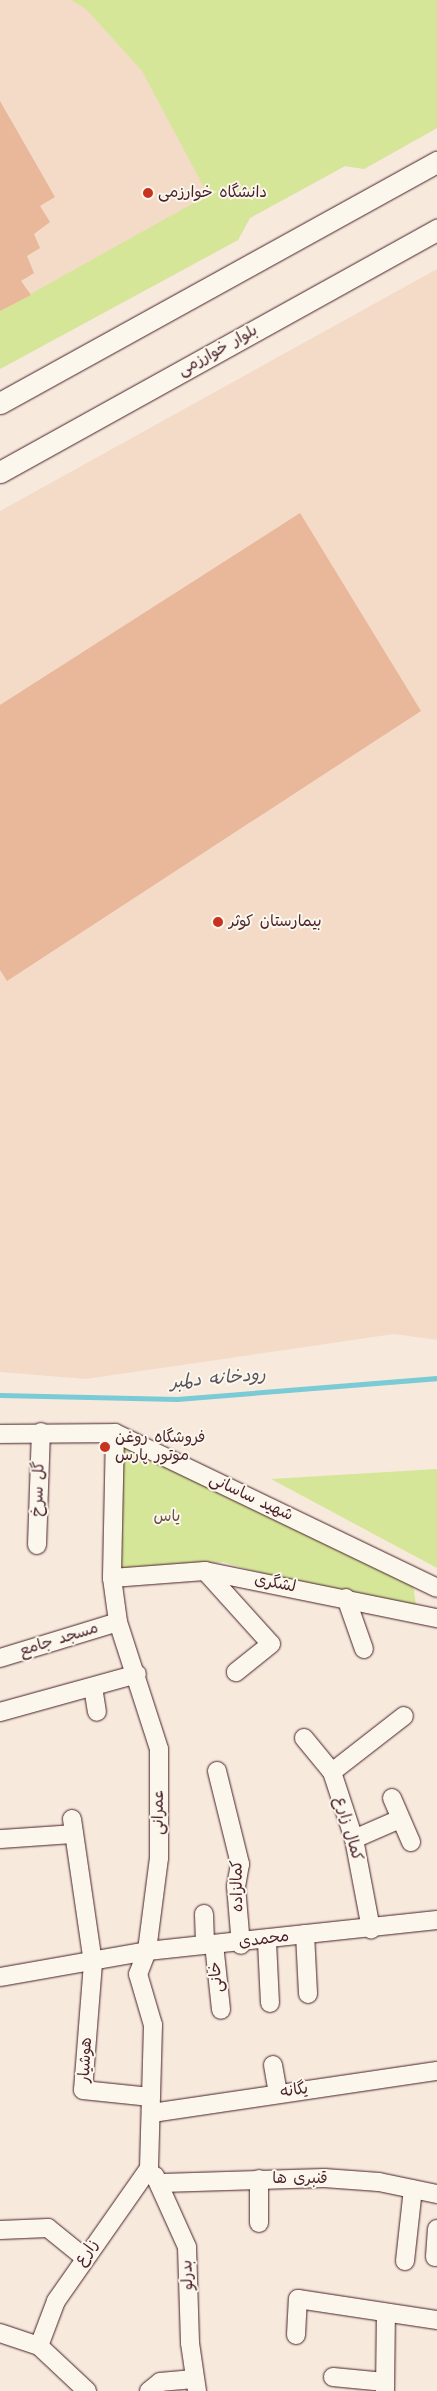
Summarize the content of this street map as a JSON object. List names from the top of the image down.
{
  "streets": {
    "main road": ["بلوار خوارزمی"],
    "street": [
      "گل سرخ",
      "شهید ساسانی",
      "لشگری",
      "مسجد جامع",
      "عمرانی",
      "کمال زارع",
      "کمالزاده",
      "محمدی",
      "خانی",
      "هوشیار",
      "یگانه",
      "قنبری ها",
      "زارع",
      "بدرلو"
    ]
  },
  "crossings": [
    ["گل سرخ", "شهید ساسانی"],
    ["شهید ساسانی", "عمرانی"],
    ["لشگری", "عمرانی"],
    ["مسجد جامع", "عمرانی"],
    ["عمرانی", "محمدی"],
    ["کمال زارع", "محمدی"],
    ["کمالزاده", "محمدی"],
    ["محمدی", "خانی"],
    ["محمدی", "هوشیار"],
    ["هوشیار", "یگانه"],
    ["قنبری ها", "بدرلو"],
    ["زارع", "بدرلو"]
  ],
  "water": ["رودخانه دلمبر"],
  "parks": ["یاس"],
  "places": ["دانشگاه خوارزمی", "بیمارستان کوثر", "فروشگاه روغن موتور پارس"]
}
